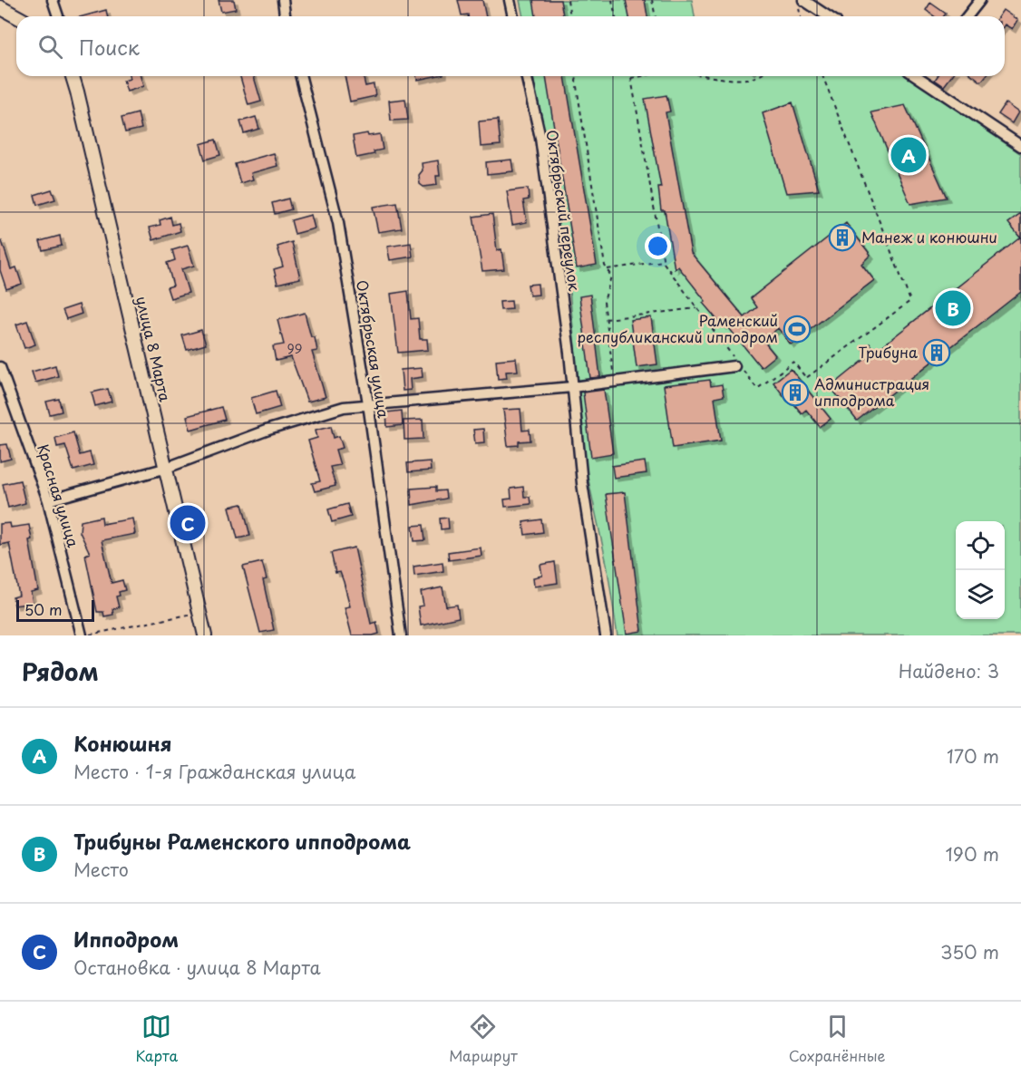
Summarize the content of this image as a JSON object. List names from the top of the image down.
{
  "streets": {
    "main road": ["улица 8 Марта"],
    "street": ["Октябрьский переулок", "Октябрьская улица", "Красная улица"]
  },
  "places": {
    "building": ["Манеж и конюшни", "Трибуна", "Администрация ипподрома"],
    "sports": ["Раменский республиканский ипподром"]
  },
  "house_numbers": ["99"],
  "scale_bar": "50 m",
  "page": {
    "search": "Поиск",
    "pins": ["A", "B", "C"],
    "scale": "50 m",
    "heading": ["Рядом", "Найдено: 3"],
    "list": [
      {
        "mark": "A",
        "name": "Конюшня",
        "note": "Место · 1-я Гражданская улица",
        "value": "170 m"
      },
      {
        "mark": "B",
        "name": "Трибуны Раменского ипподрома",
        "note": "Место",
        "value": "190 m"
      },
      {
        "mark": "C",
        "name": "Ипподром",
        "note": "Остановка · улица 8 Марта",
        "value": "350 m"
      }
    ],
    "nav": ["Карта", "Маршрут", "Сохранённые"]
  }
}
